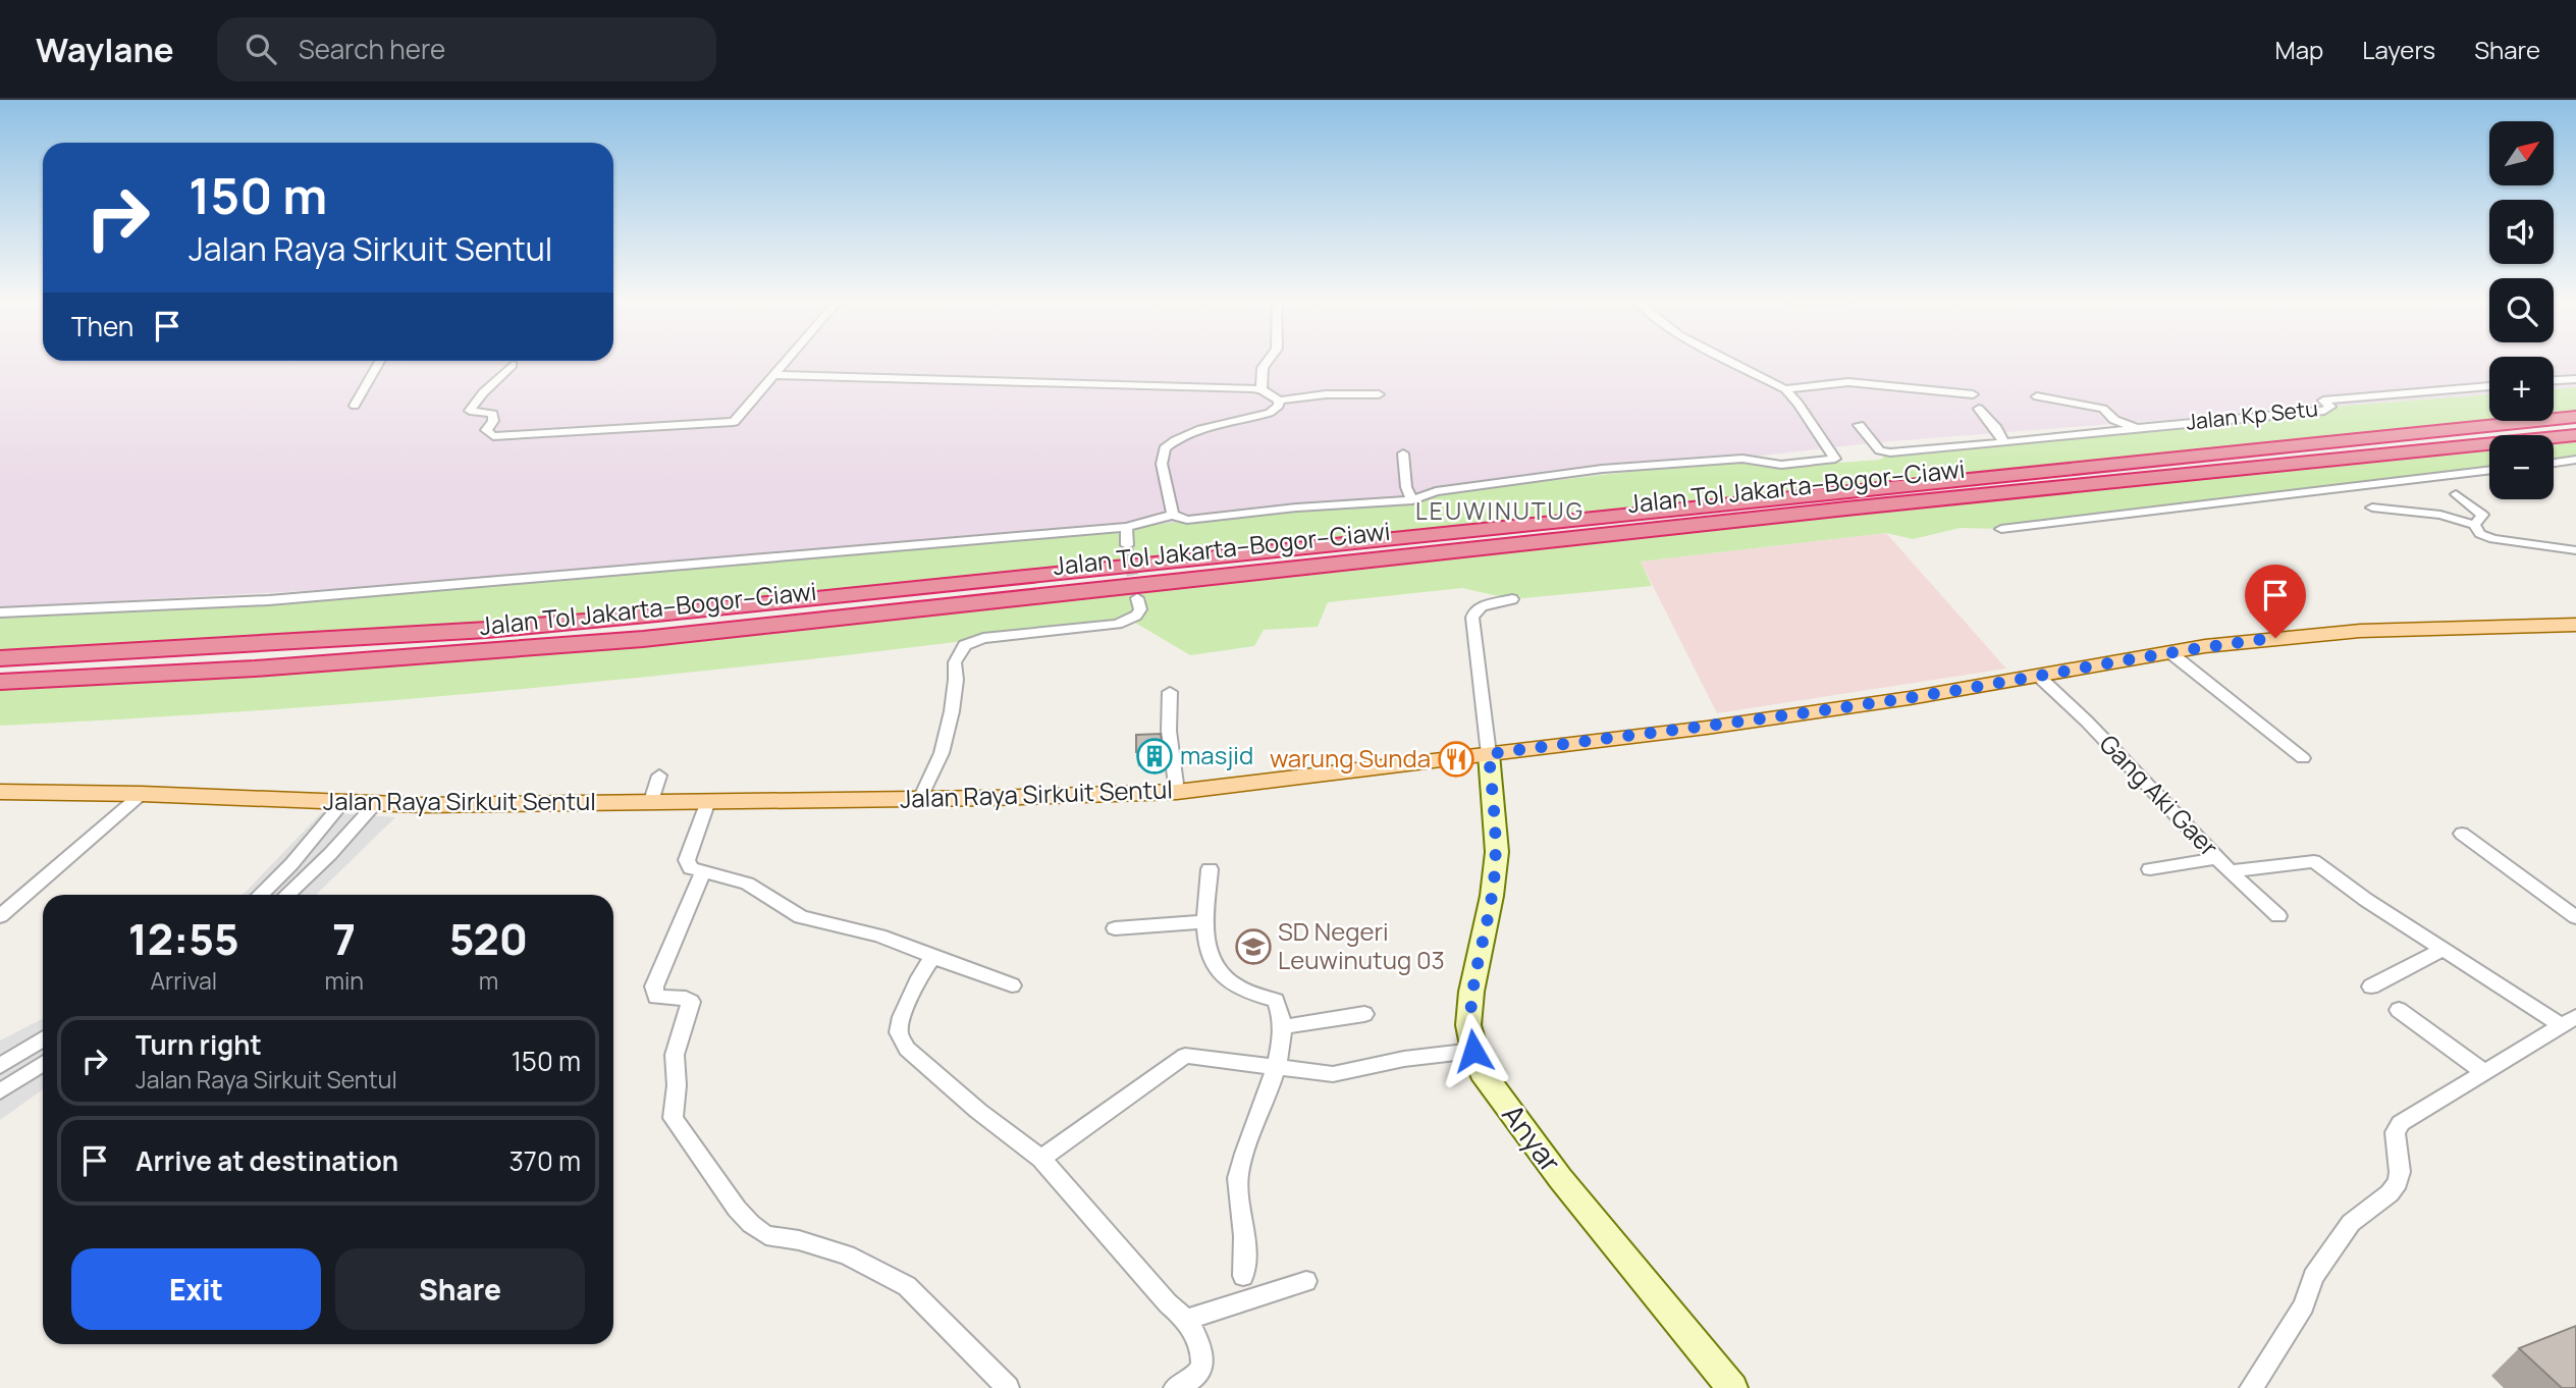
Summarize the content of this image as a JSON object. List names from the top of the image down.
{
  "streets": {
    "highway": ["Jalan Tol Jakarta–Bogor–Ciawi"],
    "main road": ["Jalan Raya Sirkuit Sentul"],
    "street": ["Jalan Kp Setu", "Gang Aki Gaer", "Anyar"]
  },
  "crossings": [
    ["Jalan Raya Sirkuit Sentul", "Gang Aki Gaer"],
    ["Jalan Raya Sirkuit Sentul", "Anyar"]
  ],
  "districts": ["LEUWINUTUG"],
  "places": {
    "building": ["masjid"],
    "restaurant": ["warung Sunda"],
    "school or university": ["SD Negeri Leuwinutug 03"]
  },
  "north": "top right",
  "page": {
    "header": "Waylane",
    "search": "Search here",
    "nav": ["Map", "Layers", "Share"],
    "map_buttons": ["+", "−"],
    "turn": ["150 m", "Jalan Raya Sirkuit Sentul"],
    "then": "Then",
    "eta": [
      "12:55",
      "Arrival",
      "7",
      "min",
      "520",
      "m"
    ],
    "list": [
      {
        "name": "Turn right",
        "note": "Jalan Raya Sirkuit Sentul",
        "value": "150 m"
      },
      {
        "name": "Arrive at destination",
        "value": "370 m"
      }
    ],
    "buttons": ["Exit", "Share"]
  }
}
